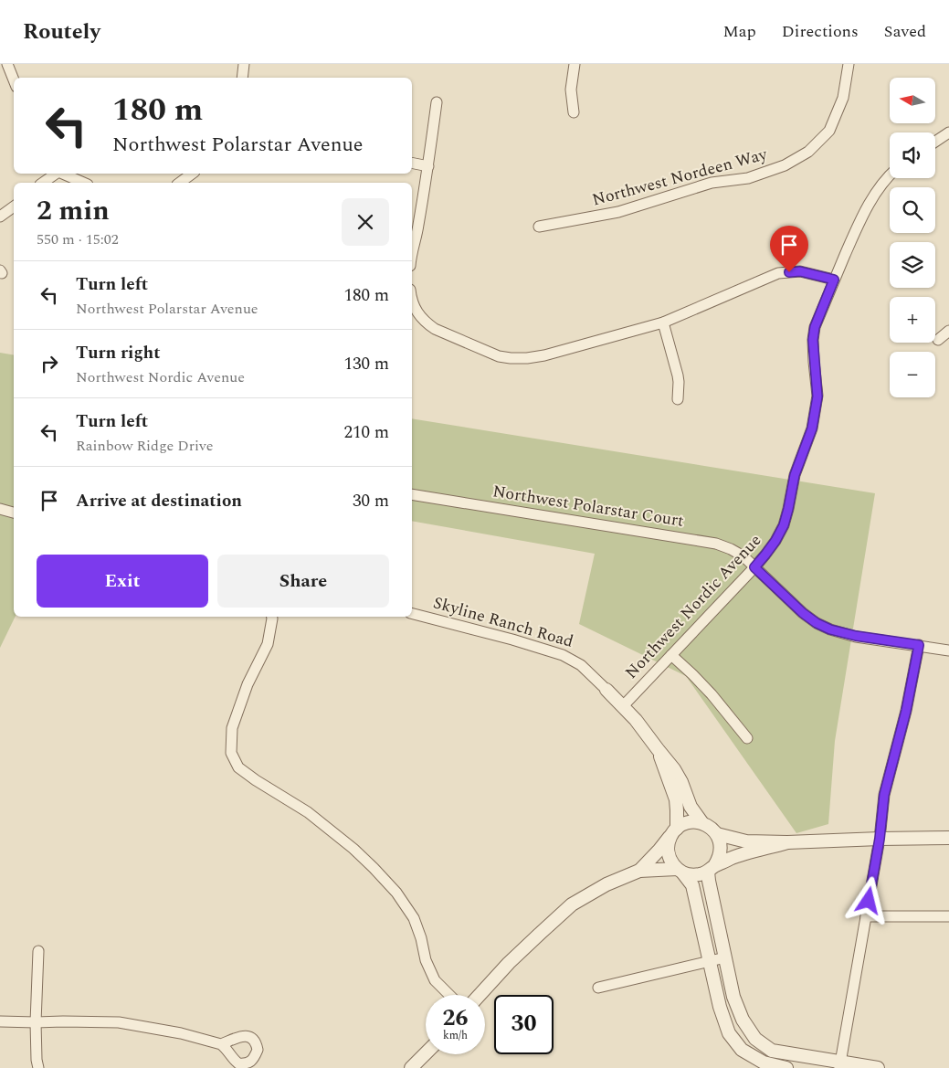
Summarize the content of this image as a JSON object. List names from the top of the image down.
{
  "streets": {
    "street": [
      "Northwest Nordeen Way",
      "Northwest Polarstar Court",
      "Northwest Nordic Avenue",
      "Skyline Ranch Road"
    ]
  },
  "crossings": [
    ["Northwest Polarstar Court", "Northwest Nordic Avenue"],
    ["Northwest Nordic Avenue", "Skyline Ranch Road"]
  ],
  "north": "left",
  "page": {
    "header": "Routely",
    "nav": ["Map", "Directions", "Saved"],
    "map_buttons": ["+", "−"],
    "turn": ["180 m", "Northwest Polarstar Avenue"],
    "heading": ["2 min", "550 m · 15:02"],
    "list": [
      {
        "name": "Turn left",
        "note": "Northwest Polarstar Avenue",
        "value": "180 m"
      },
      {
        "name": "Turn right",
        "note": "Northwest Nordic Avenue",
        "value": "130 m"
      },
      {
        "name": "Turn left",
        "note": "Rainbow Ridge Drive",
        "value": "210 m"
      },
      {
        "name": "Arrive at destination",
        "value": "30 m"
      }
    ],
    "buttons": ["Exit", "Share"],
    "speed": "26 km/h",
    "limit": "30"
  }
}
